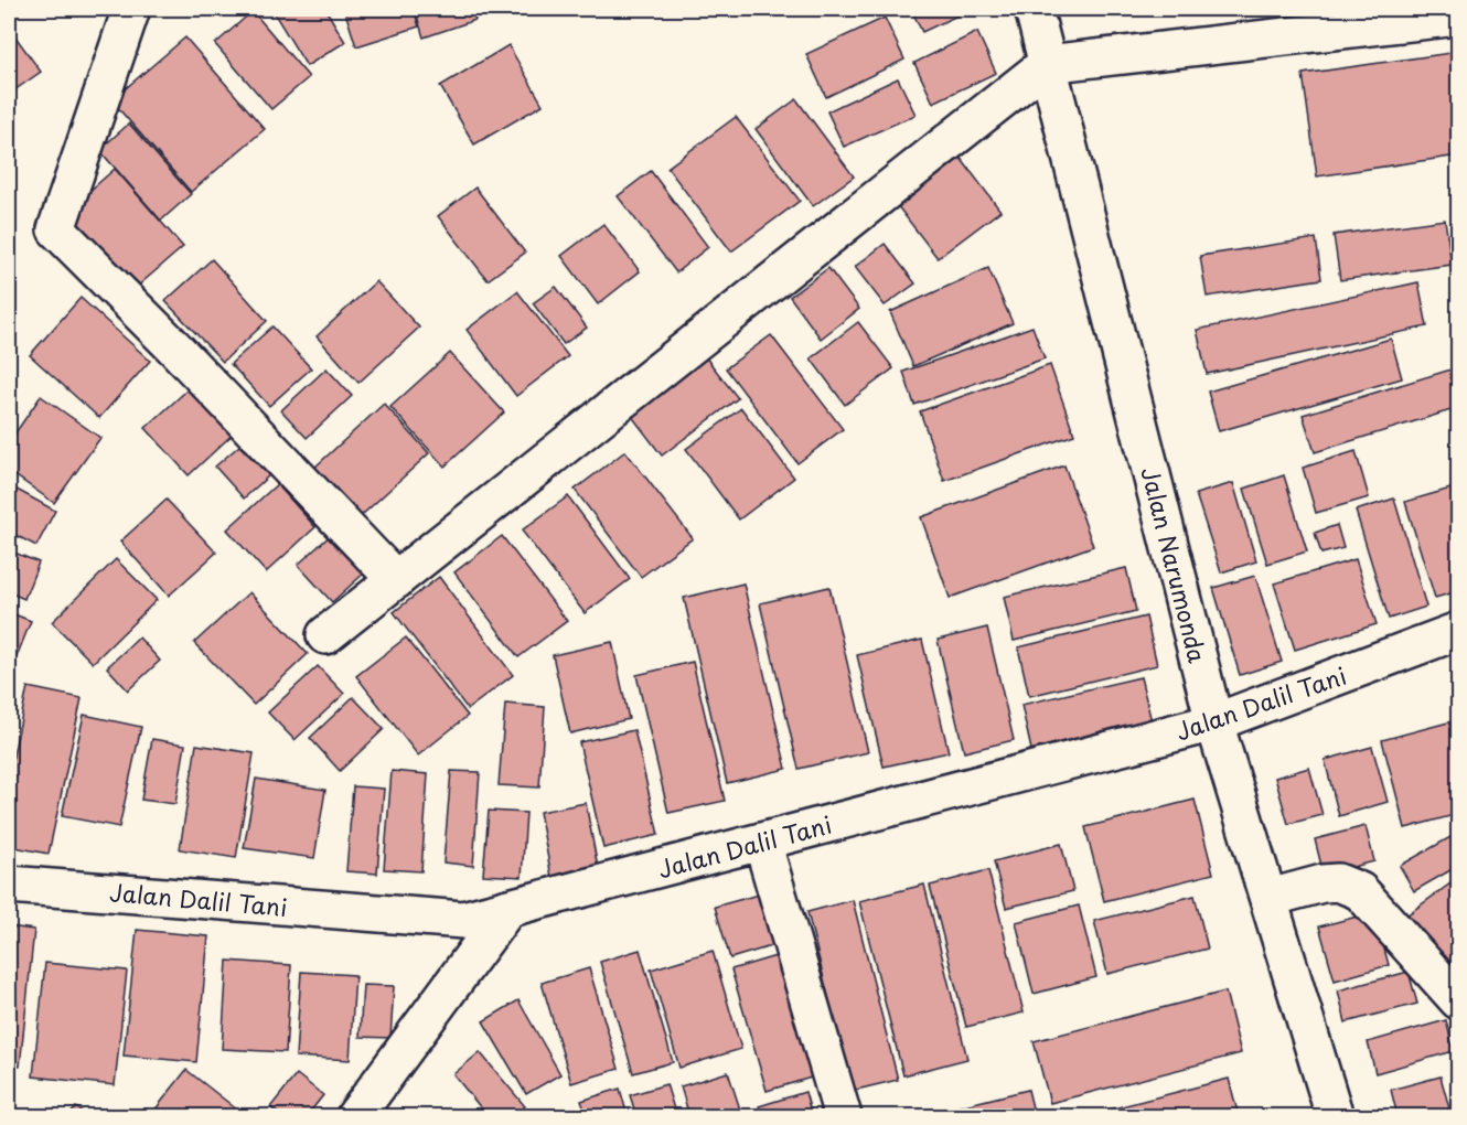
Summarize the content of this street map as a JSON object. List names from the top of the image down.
{
  "streets": {
    "street": ["Jalan Narumonda", "Jalan Dalil Tani"]
  },
  "crossings": [
    ["Jalan Narumonda", "Jalan Dalil Tani"]
  ]
}
